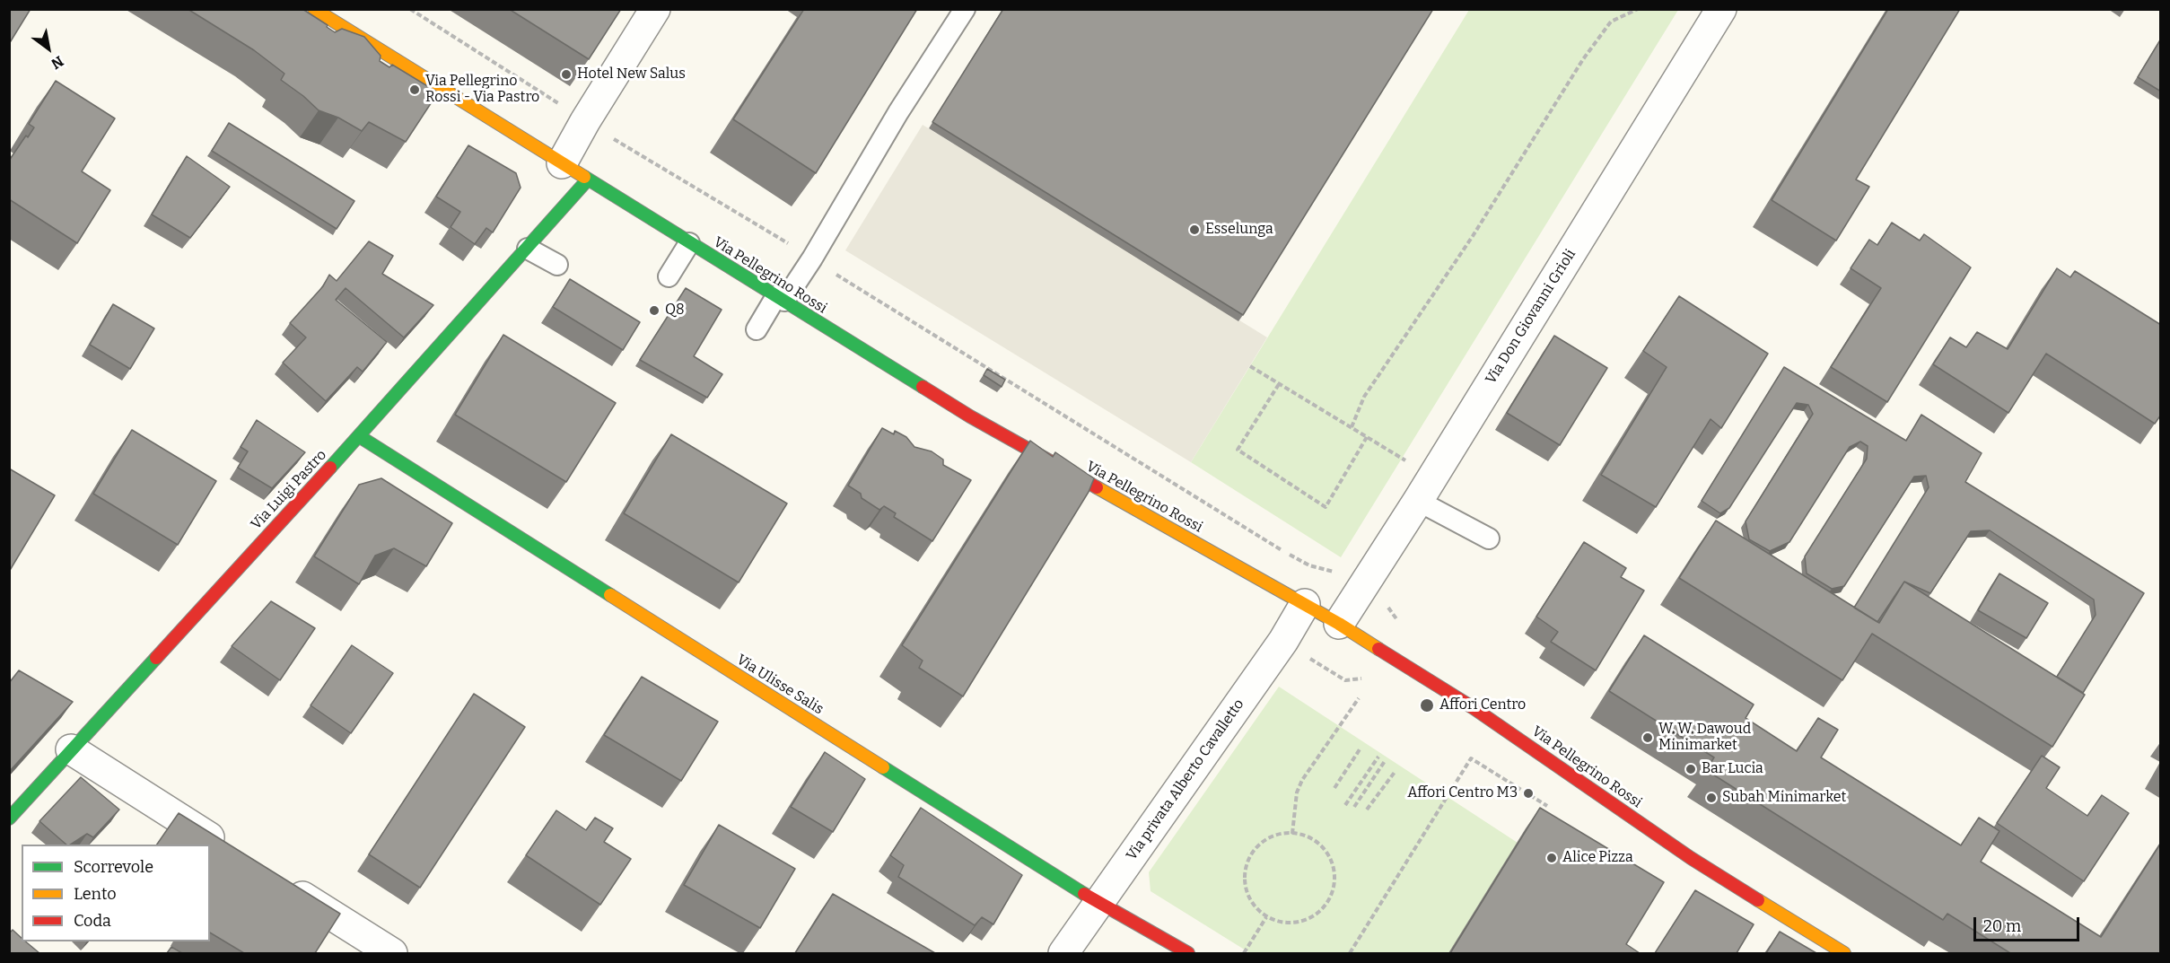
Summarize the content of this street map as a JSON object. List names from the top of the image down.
{
  "streets": {
    "street": [
      "Via Pellegrino Rossi",
      "Via Don Giovanni Grioli",
      "Via Luigi Pastro",
      "Via Ulisse Salis",
      "Via privata Alberto Cavalletto"
    ]
  },
  "crossings": [
    ["Via Pellegrino Rossi", "Via Don Giovanni Grioli"],
    ["Via Pellegrino Rossi", "Via Luigi Pastro"],
    ["Via Pellegrino Rossi", "Via privata Alberto Cavalletto"],
    ["Via Luigi Pastro", "Via Ulisse Salis"],
    ["Via Ulisse Salis", "Via privata Alberto Cavalletto"]
  ],
  "places": [
    "Hotel New Salus",
    "Via Pellegrino Rossi - Via Pastro",
    "Esselunga",
    "Q8",
    "Affori Centro",
    "W. W. Dawoud Minimarket",
    "Bar Lucia",
    "Affori Centro M3",
    "Subah Minimarket",
    "Alice Pizza"
  ],
  "legend": ["Scorrevole", "Lento", "Coda"],
  "scale_bar": "20 m",
  "north": "bottom right"
}
